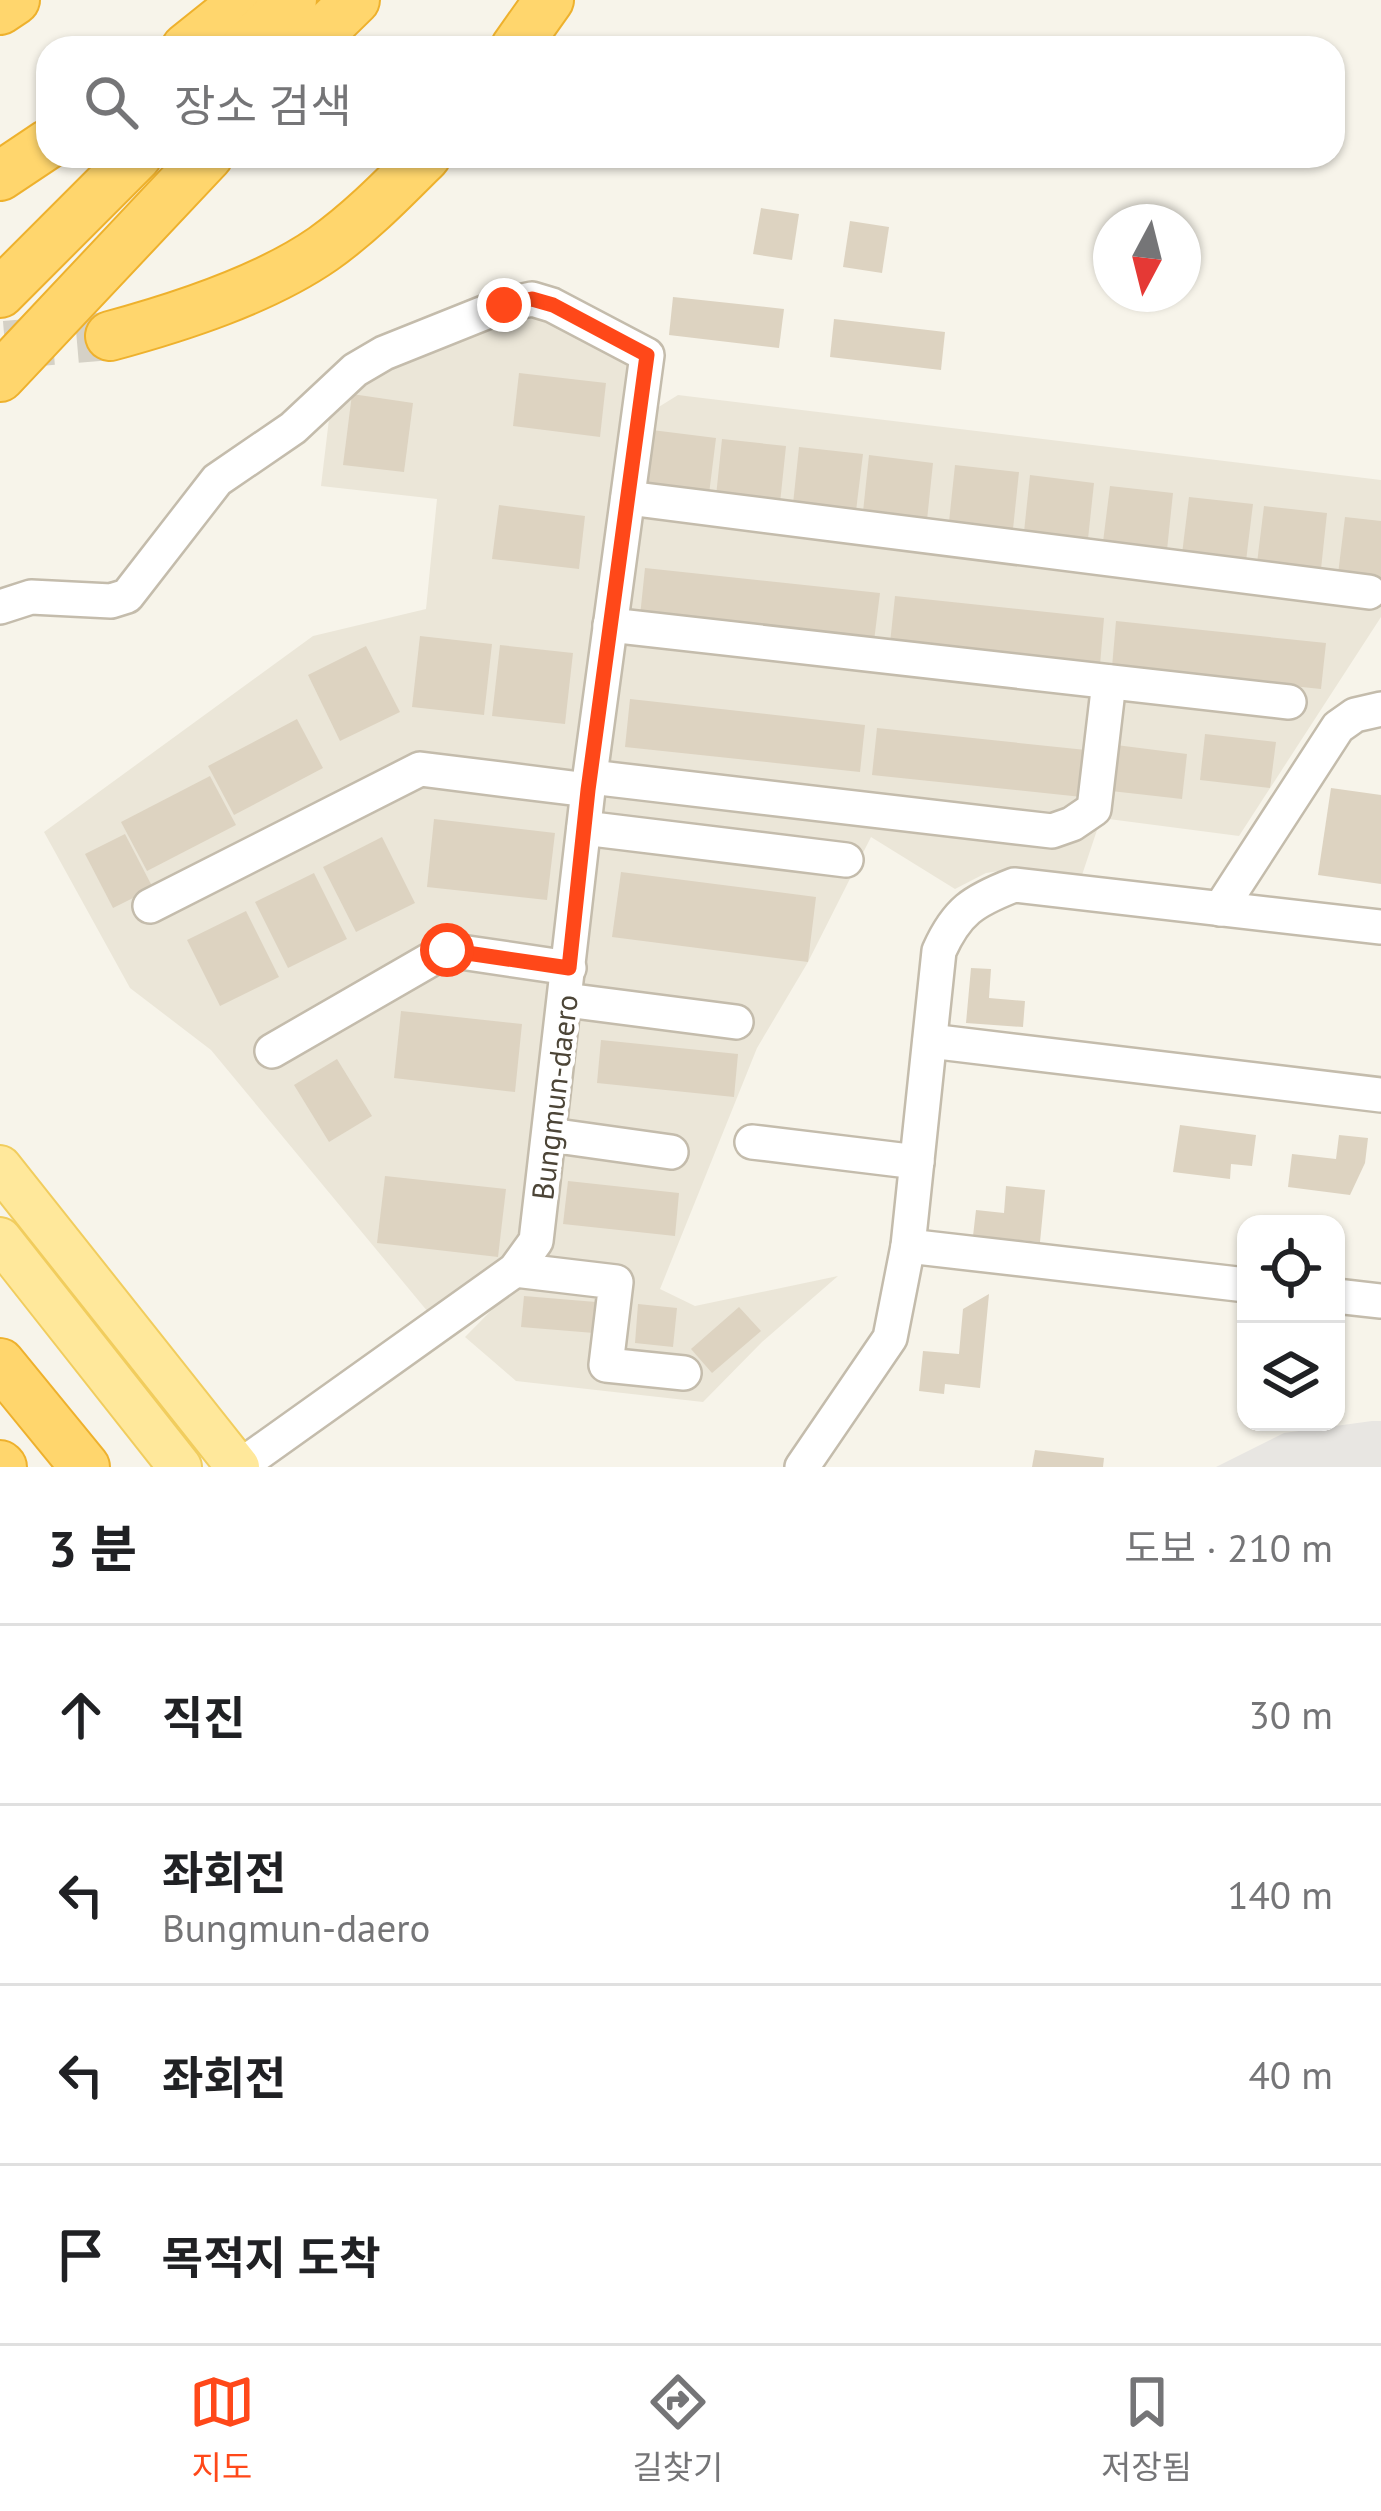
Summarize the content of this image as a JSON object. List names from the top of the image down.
{
  "streets": {
    "street": ["Bungmun-daero"]
  },
  "north": "bottom",
  "page": {
    "search": "장소 검색",
    "heading": ["3 분", "도보 · 210 m"],
    "list": [
      ["직진", "30 m"],
      ["좌회전", "Bungmun-daero", "140 m"],
      ["좌회전", "40 m"],
      "목적지 도착"
    ],
    "nav": ["지도", "길찾기", "저장됨"]
  }
}
